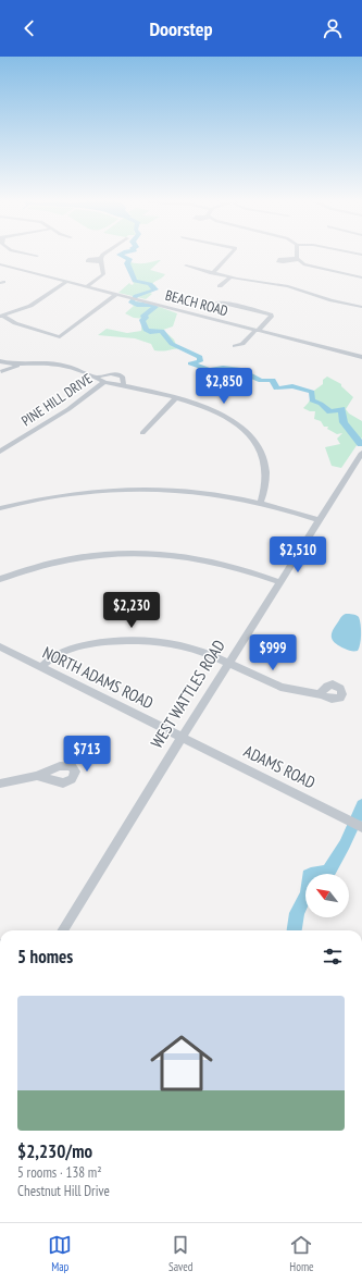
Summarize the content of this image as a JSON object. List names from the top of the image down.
{
  "streets": {
    "street": [
      "BEACH ROAD",
      "PINE HILL DRIVE",
      "NORTH ADAMS ROAD",
      "WEST WATTLES ROAD",
      "ADAMS ROAD"
    ]
  },
  "crossings": [
    ["NORTH ADAMS ROAD", "WEST WATTLES ROAD"],
    ["NORTH ADAMS ROAD", "ADAMS ROAD"],
    ["WEST WATTLES ROAD", "ADAMS ROAD"]
  ],
  "north": "top left",
  "page": {
    "header": "Doorstep",
    "price": [
      "$2,850",
      "$2,510",
      "$2,230",
      "$999",
      "$713"
    ],
    "heading": "5 homes",
    "list": [
      {
        "name": "$2,230/mo",
        "note": "5 rooms · 138 m² · Chestnut Hill Drive"
      }
    ],
    "tabs": ["Map", "Saved", "Home"]
  }
}
